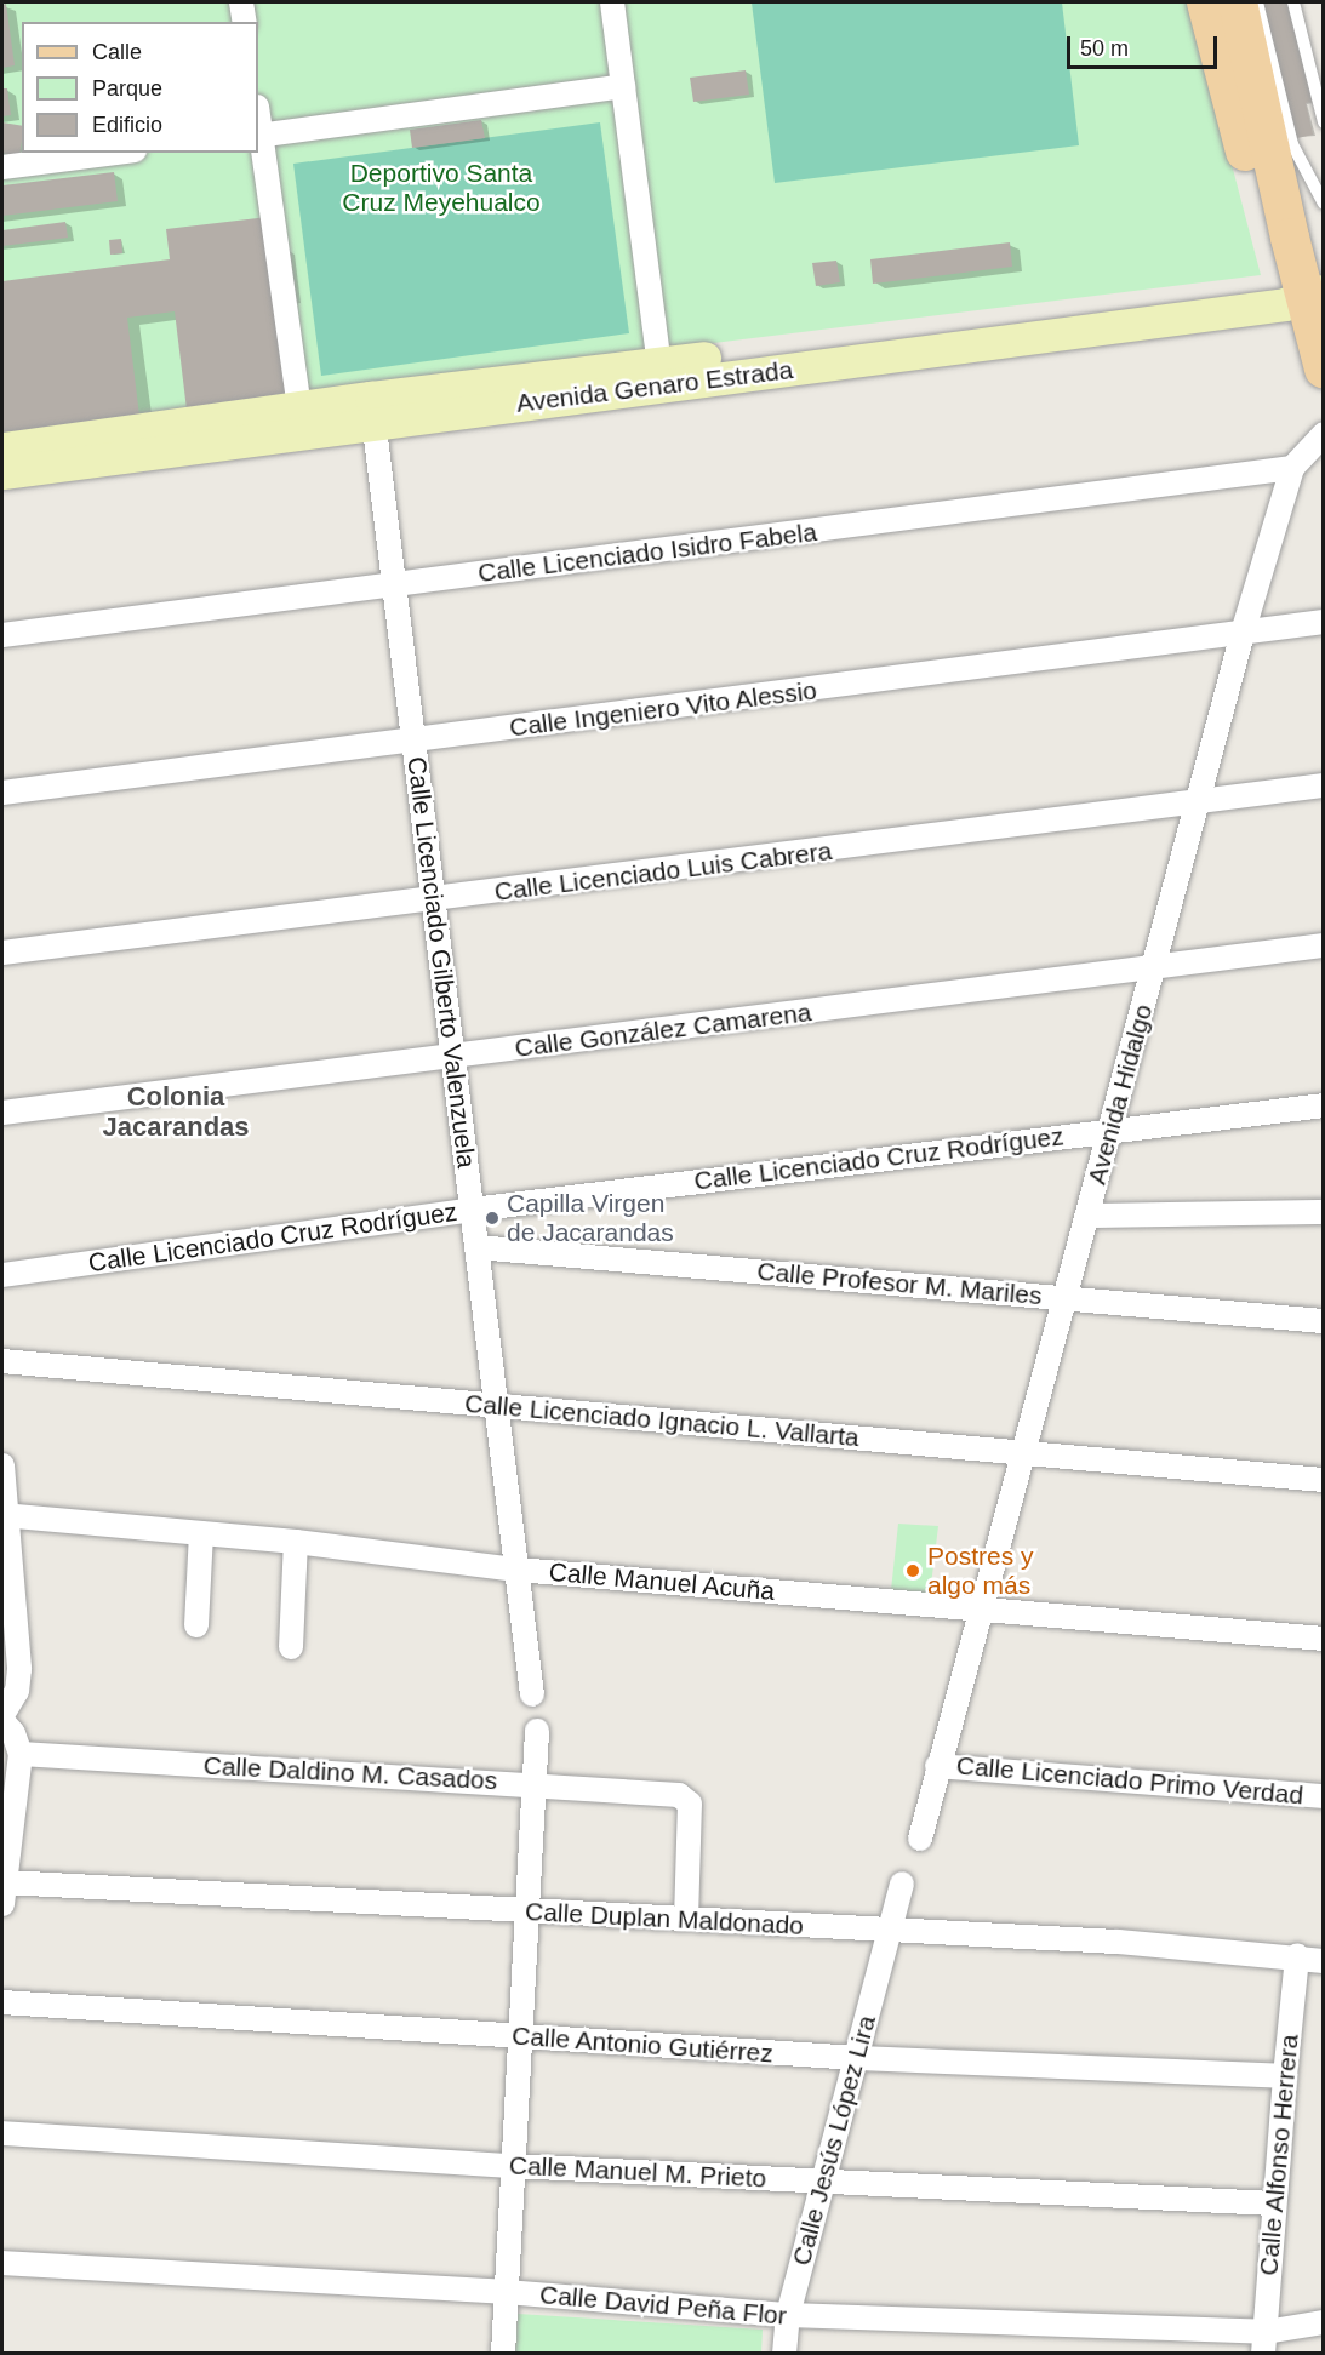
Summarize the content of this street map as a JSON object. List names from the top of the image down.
{
  "streets": {
    "street": [
      "Avenida Genaro Estrada",
      "Calle Licenciado Isidro Fabela",
      "Calle Ingeniero Vito Alessio",
      "Calle Licenciado Luis Cabrera",
      "Calle Licenciado Gilberto Valenzuela",
      "Calle González Camarena",
      "Avenida Hidalgo",
      "Calle Licenciado Cruz Rodríguez",
      "Calle Profesor M. Mariles",
      "Calle Licenciado Ignacio L. Vallarta",
      "Calle Manuel Acuña",
      "Calle Daldino M. Casados",
      "Calle Licenciado Primo Verdad",
      "Calle Duplan Maldonado",
      "Calle Antonio Gutiérrez",
      "Calle Jesús López Lira",
      "Calle Alfonso Herrera",
      "Calle Manuel M. Prieto",
      "Calle David Peña Flor"
    ]
  },
  "crossings": [
    ["Avenida Genaro Estrada", "Calle Licenciado Gilberto Valenzuela"],
    ["Calle Licenciado Isidro Fabela", "Calle Licenciado Gilberto Valenzuela"],
    ["Calle Licenciado Isidro Fabela", "Avenida Hidalgo"],
    ["Calle Ingeniero Vito Alessio", "Calle Licenciado Gilberto Valenzuela"],
    ["Calle Ingeniero Vito Alessio", "Avenida Hidalgo"],
    ["Calle Licenciado Luis Cabrera", "Calle Licenciado Gilberto Valenzuela"],
    ["Calle Licenciado Luis Cabrera", "Avenida Hidalgo"],
    ["Calle Licenciado Gilberto Valenzuela", "Calle González Camarena"],
    ["Calle Licenciado Gilberto Valenzuela", "Calle Licenciado Cruz Rodríguez"],
    ["Calle Licenciado Gilberto Valenzuela", "Calle Profesor M. Mariles"],
    ["Calle Licenciado Gilberto Valenzuela", "Calle Licenciado Ignacio L. Vallarta"],
    ["Calle Licenciado Gilberto Valenzuela", "Calle Manuel Acuña"],
    ["Calle González Camarena", "Avenida Hidalgo"],
    ["Avenida Hidalgo", "Calle Licenciado Cruz Rodríguez"],
    ["Avenida Hidalgo", "Calle Profesor M. Mariles"],
    ["Avenida Hidalgo", "Calle Licenciado Ignacio L. Vallarta"],
    ["Avenida Hidalgo", "Calle Manuel Acuña"],
    ["Avenida Hidalgo", "Calle Licenciado Primo Verdad"],
    ["Calle Daldino M. Casados", "Calle Duplan Maldonado"],
    ["Calle Duplan Maldonado", "Calle Jesús López Lira"],
    ["Calle Duplan Maldonado", "Calle Alfonso Herrera"],
    ["Calle Antonio Gutiérrez", "Calle Jesús López Lira"],
    ["Calle Antonio Gutiérrez", "Calle Alfonso Herrera"],
    ["Calle Jesús López Lira", "Calle Manuel M. Prieto"],
    ["Calle Jesús López Lira", "Calle David Peña Flor"],
    ["Calle Alfonso Herrera", "Calle Manuel M. Prieto"],
    ["Calle Alfonso Herrera", "Calle David Peña Flor"]
  ],
  "districts": ["Colonia Jacarandas"],
  "parks": ["Deportivo Santa Cruz Meyehualco"],
  "places": ["Capilla Virgen de Jacarandas", "Postres y algo más"],
  "legend": ["Calle", "Parque", "Edificio"],
  "scale_bar": "50 m"
}
